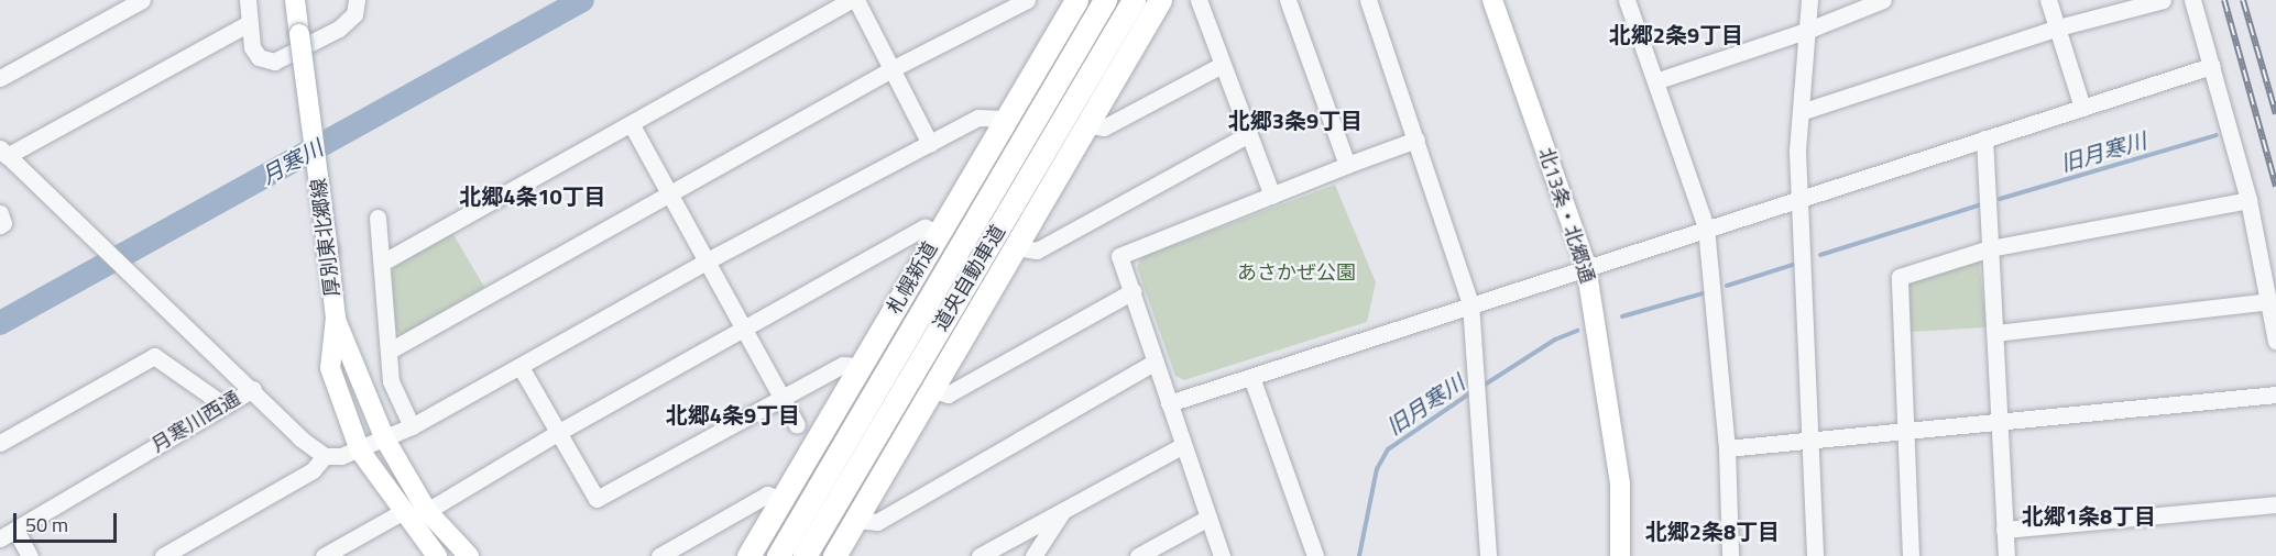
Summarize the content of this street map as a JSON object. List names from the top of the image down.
{
  "streets": {
    "highway": ["札幌新道", "道央自動車道"],
    "main road": ["北13条・北郷通", "厚別東北郷線"],
    "street": ["月寒川西通"]
  },
  "districts": [
    "北郷2条9丁目",
    "北郷3条9丁目",
    "北郷4条10丁目",
    "北郷4条9丁目",
    "北郷1条8丁目",
    "北郷2条8丁目"
  ],
  "water": ["旧月寒川", "月寒川"],
  "parks": ["あさかぜ公園"],
  "scale_bar": "50 m"
}
